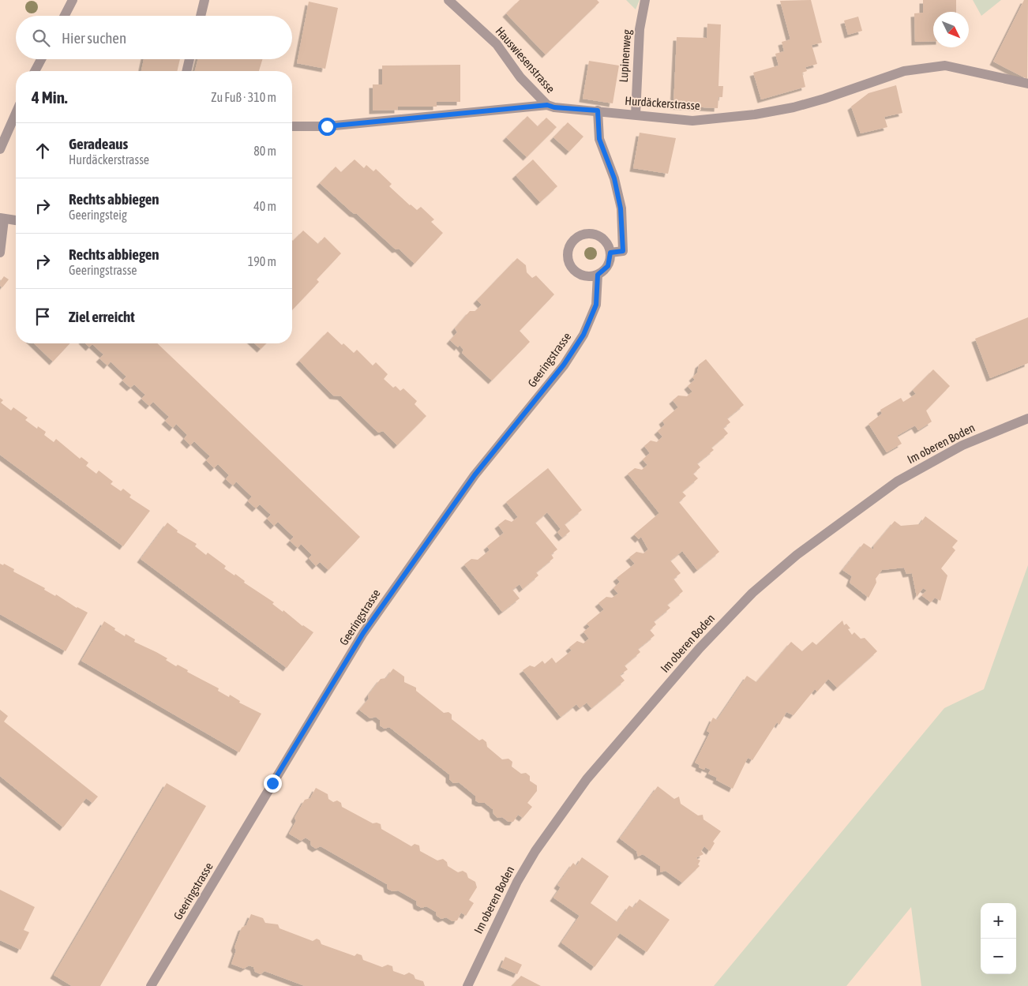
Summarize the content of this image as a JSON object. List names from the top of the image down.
{
  "streets": {
    "street": [
      "Lupinenweg",
      "Hauswiesenstrasse",
      "Hurdäckerstrasse",
      "Geeringstrasse",
      "Im oberen Boden"
    ]
  },
  "crossings": [
    ["Lupinenweg", "Hurdäckerstrasse"],
    ["Hauswiesenstrasse", "Hurdäckerstrasse"]
  ],
  "north": "bottom right",
  "page": {
    "search": "Hier suchen",
    "heading": ["4 Min.", "Zu Fuß · 310 m"],
    "list": [
      ["Geradeaus", "Hurdäckerstrasse", "80 m"],
      ["Rechts abbiegen", "Geeringsteig", "40 m"],
      ["Rechts abbiegen", "Geeringstrasse", "190 m"],
      "Ziel erreicht"
    ],
    "map_buttons": ["+", "−"]
  }
}
